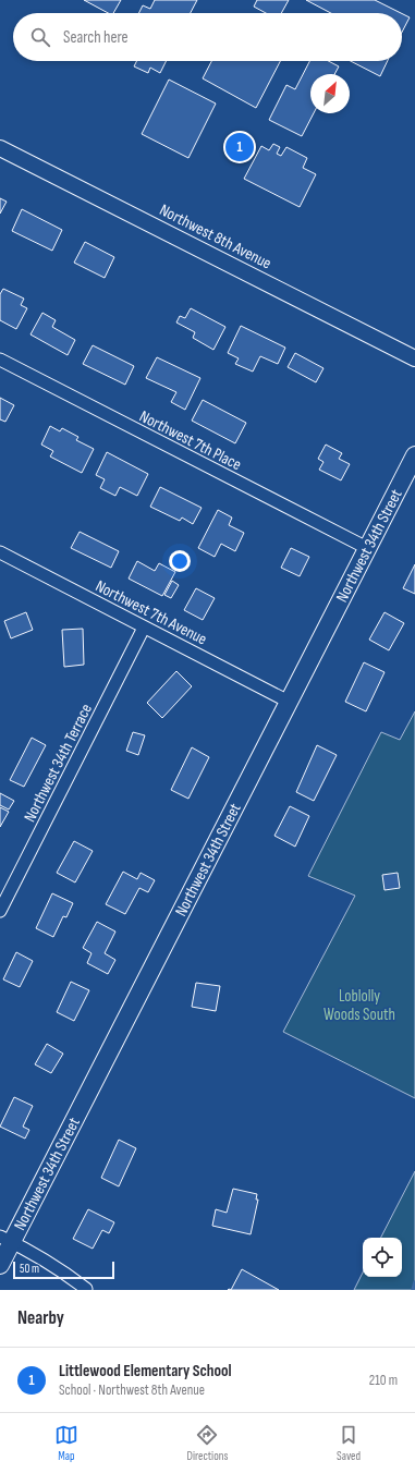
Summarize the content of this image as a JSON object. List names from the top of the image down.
{
  "streets": {
    "main road": ["Northwest 34th Street"],
    "street": [
      "Northwest 8th Avenue",
      "Northwest 7th Place",
      "Northwest 7th Avenue",
      "Northwest 34th Terrace"
    ]
  },
  "crossings": [
    ["Northwest 7th Place", "Northwest 34th Street"],
    ["Northwest 34th Street", "Northwest 7th Avenue"],
    ["Northwest 7th Avenue", "Northwest 34th Terrace"]
  ],
  "parks": ["Loblolly Woods South"],
  "scale_bar": "50 m",
  "north": "top right",
  "page": {
    "search": "Search here",
    "pins": "1",
    "scale": "50 m",
    "heading": "Nearby",
    "list": [
      {
        "mark": "1",
        "name": "Littlewood Elementary School",
        "note": "School · Northwest 8th Avenue",
        "value": "210 m"
      }
    ],
    "nav": ["Map", "Directions", "Saved"]
  }
}
